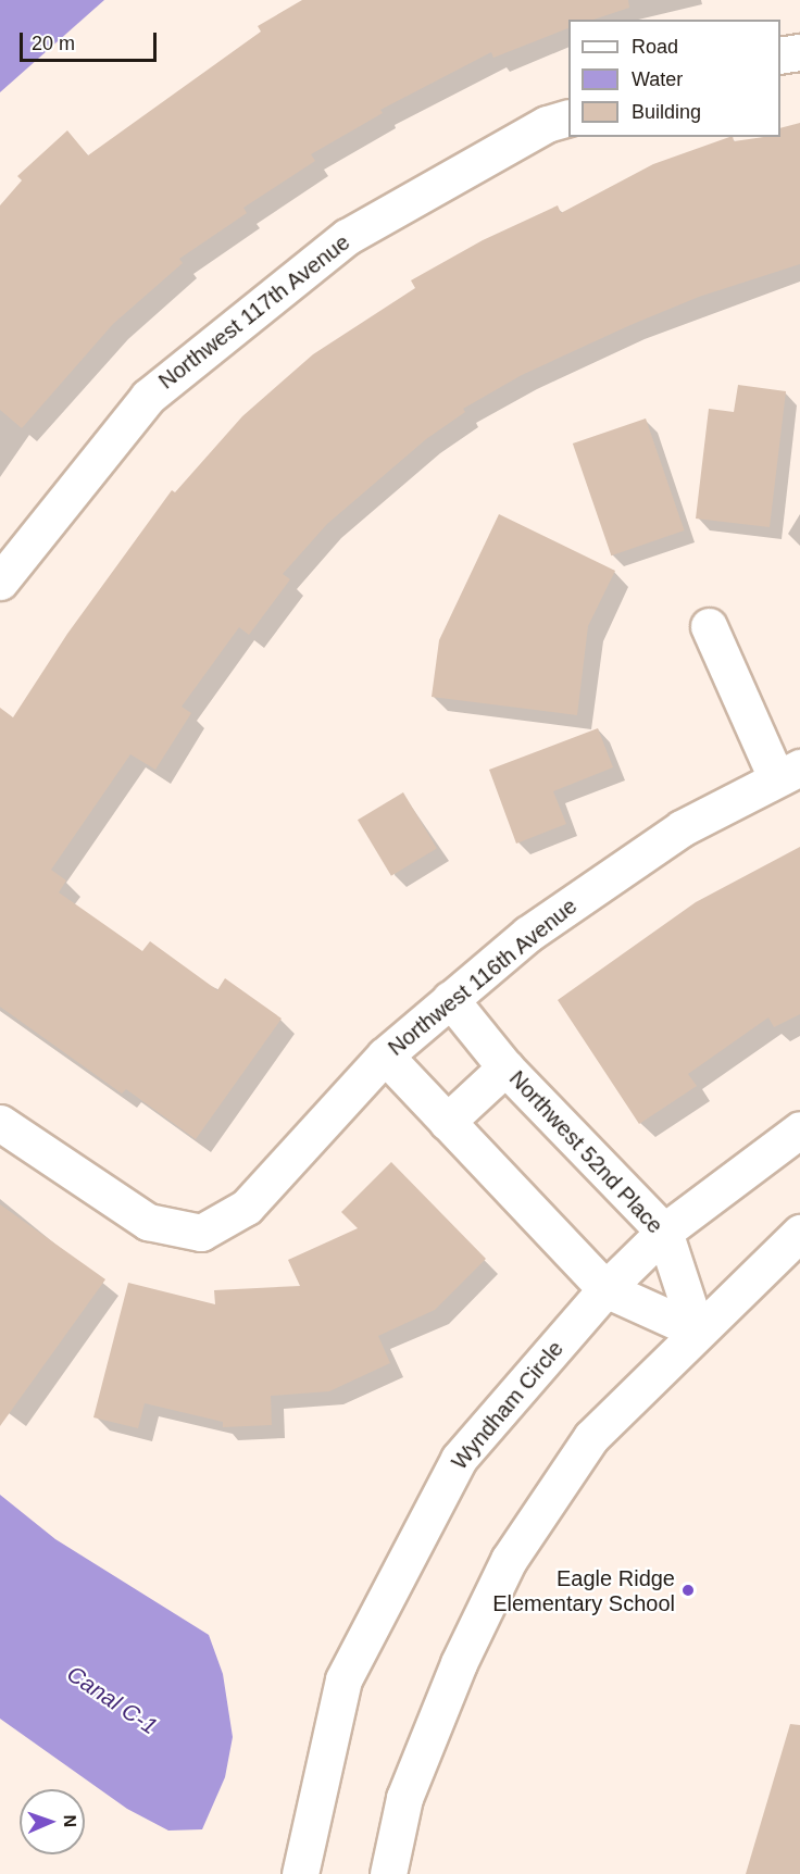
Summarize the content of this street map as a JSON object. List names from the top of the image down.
{
  "streets": {
    "street": [
      "Northwest 117th Avenue",
      "Northwest 116th Avenue",
      "Northwest 52nd Place",
      "Wyndham Circle"
    ]
  },
  "crossings": [
    ["Northwest 116th Avenue", "Northwest 52nd Place"],
    ["Northwest 52nd Place", "Wyndham Circle"]
  ],
  "water": ["Canal C-1"],
  "places": ["Eagle Ridge Elementary School"],
  "legend": ["Road", "Water", "Building"],
  "scale_bar": "20 m",
  "north": "right"
}
